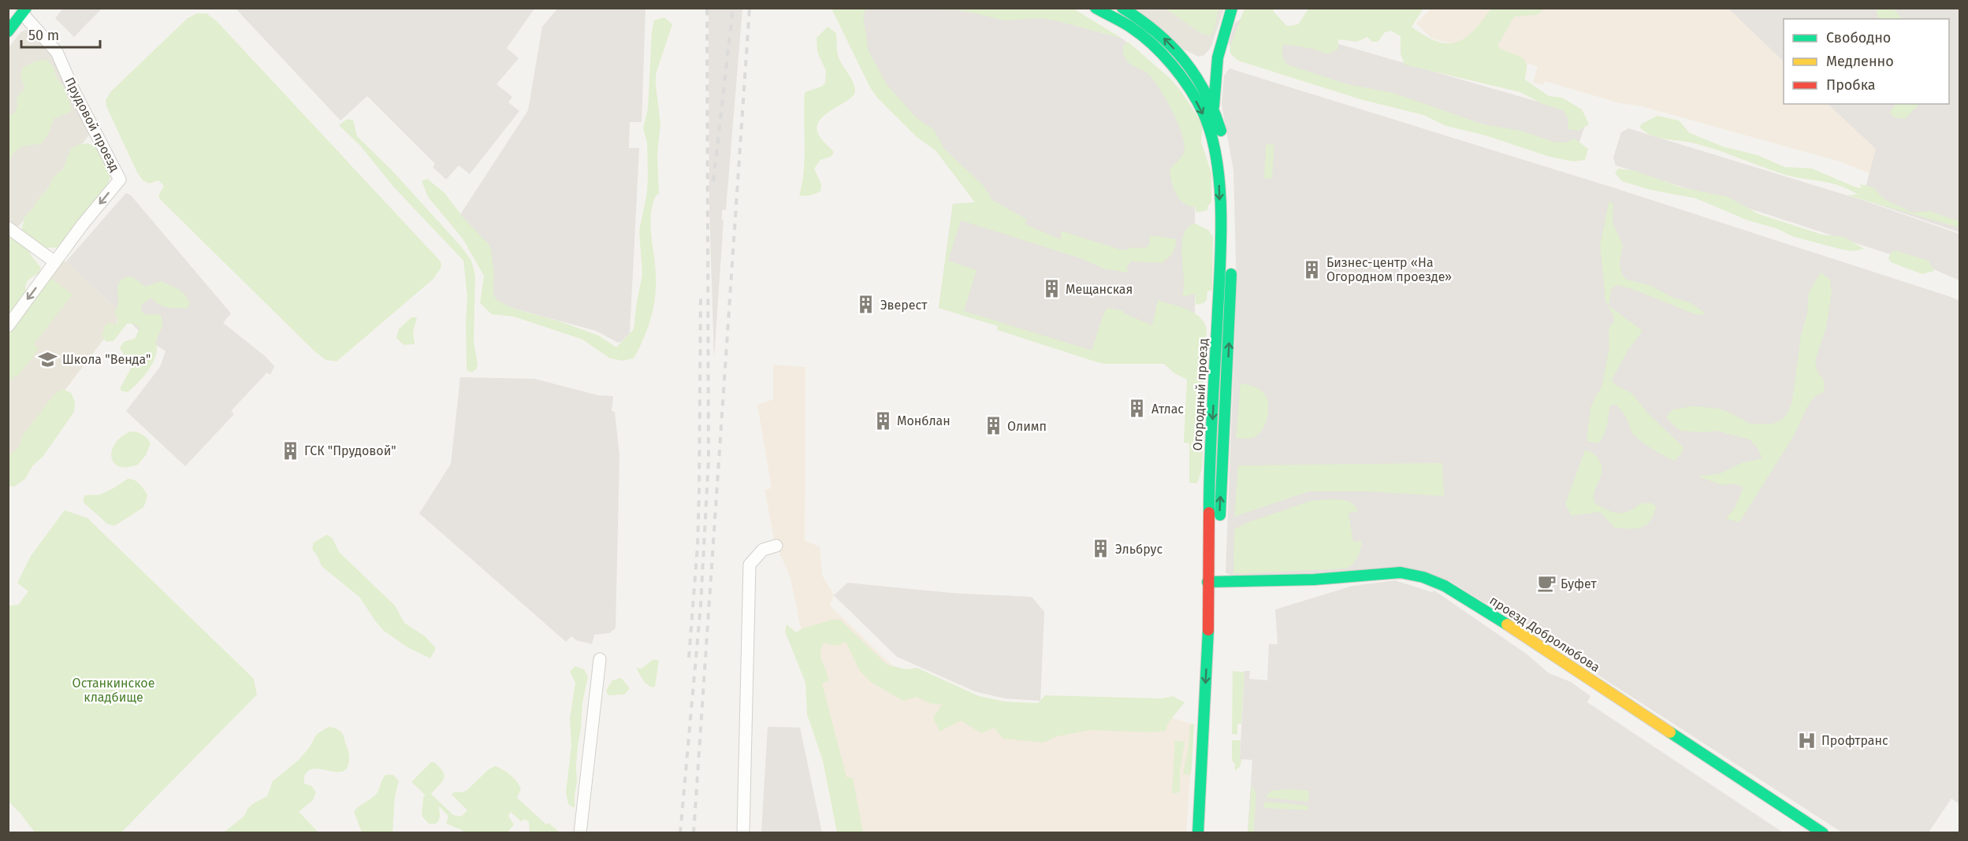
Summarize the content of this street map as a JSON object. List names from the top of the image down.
{
  "streets": {
    "main road": ["Огородный проезд", "проезд Добролюбова"],
    "street": ["Прудовой проезд"]
  },
  "crossings": [
    ["Огородный проезд", "проезд Добролюбова"]
  ],
  "one_way": ["Прудовой проезд"],
  "parks": ["Останкинское кладбище"],
  "places": {
    "building": [
      "Бизнес-центр «На Огородном проезде»",
      "Мещанская",
      "Эверест",
      "Атлас",
      "Монблан",
      "Олимп",
      "ГСК \"Прудовой\"",
      "Эльбрус"
    ],
    "school or university": ["Школа \"Венда\""],
    "cafe": ["Буфет"],
    "hospital": ["Профтранс"]
  },
  "legend": ["Свободно", "Медленно", "Пробка"],
  "scale_bar": "50 m"
}
